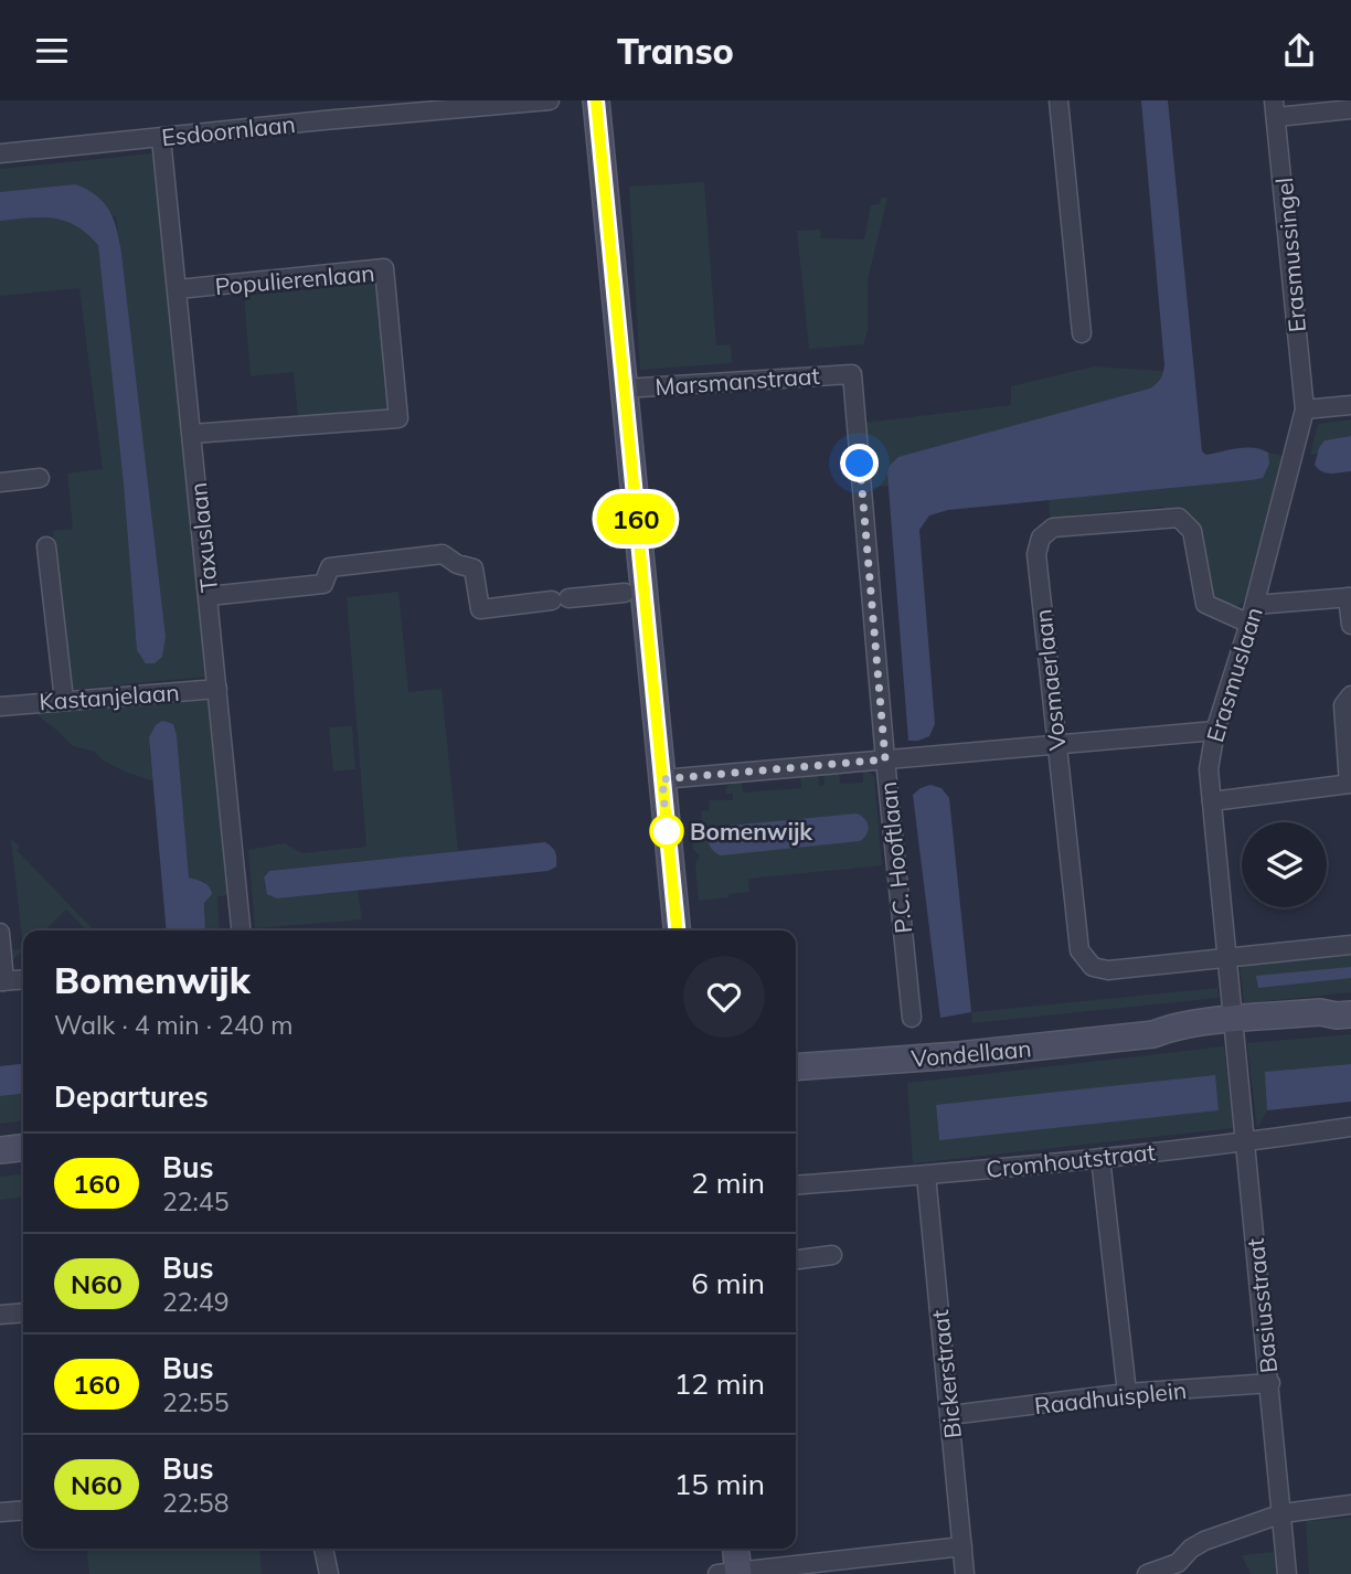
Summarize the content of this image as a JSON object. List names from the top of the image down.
{
  "streets": {
    "street": [
      "Esdoornlaan",
      "Erasmussingel",
      "Populierenlaan",
      "Marsmanstraat",
      "Taxuslaan",
      "Erasmuslaan",
      "Vosmaerlaan",
      "Kastanjelaan",
      "P.C. Hooftlaan",
      "Vondellaan",
      "Cromhoutstraat",
      "Basiusstraat",
      "Bickerstraat",
      "Raadhuisplein"
    ]
  },
  "crossings": [
    ["Esdoornlaan", "Taxuslaan"],
    ["Erasmussingel", "Erasmuslaan"],
    ["Populierenlaan", "Taxuslaan"],
    ["Marsmanstraat", "P.C. Hooftlaan"],
    ["Taxuslaan", "Kastanjelaan"],
    ["Erasmuslaan", "Vosmaerlaan"],
    ["Erasmuslaan", "Vondellaan"],
    ["Erasmuslaan", "Basiusstraat"],
    ["Vondellaan", "Basiusstraat"],
    ["Cromhoutstraat", "Basiusstraat"],
    ["Cromhoutstraat", "Bickerstraat"],
    ["Basiusstraat", "Raadhuisplein"],
    ["Bickerstraat", "Raadhuisplein"]
  ],
  "places": ["Bomenwijk"],
  "lines": ["bus line 160"],
  "page": {
    "header": "Transo",
    "on_map": "160",
    "heading": [
      ["Bomenwijk", "Walk · 4 min · 240 m"],
      "Departures"
    ],
    "list": [
      {
        "mark": "160",
        "name": "Bus",
        "note": "22:45",
        "value": "2 min"
      },
      {
        "mark": "N60",
        "name": "Bus",
        "note": "22:49",
        "value": "6 min"
      },
      {
        "mark": "160",
        "name": "Bus",
        "note": "22:55",
        "value": "12 min"
      },
      {
        "mark": "N60",
        "name": "Bus",
        "note": "22:58",
        "value": "15 min"
      }
    ]
  }
}
